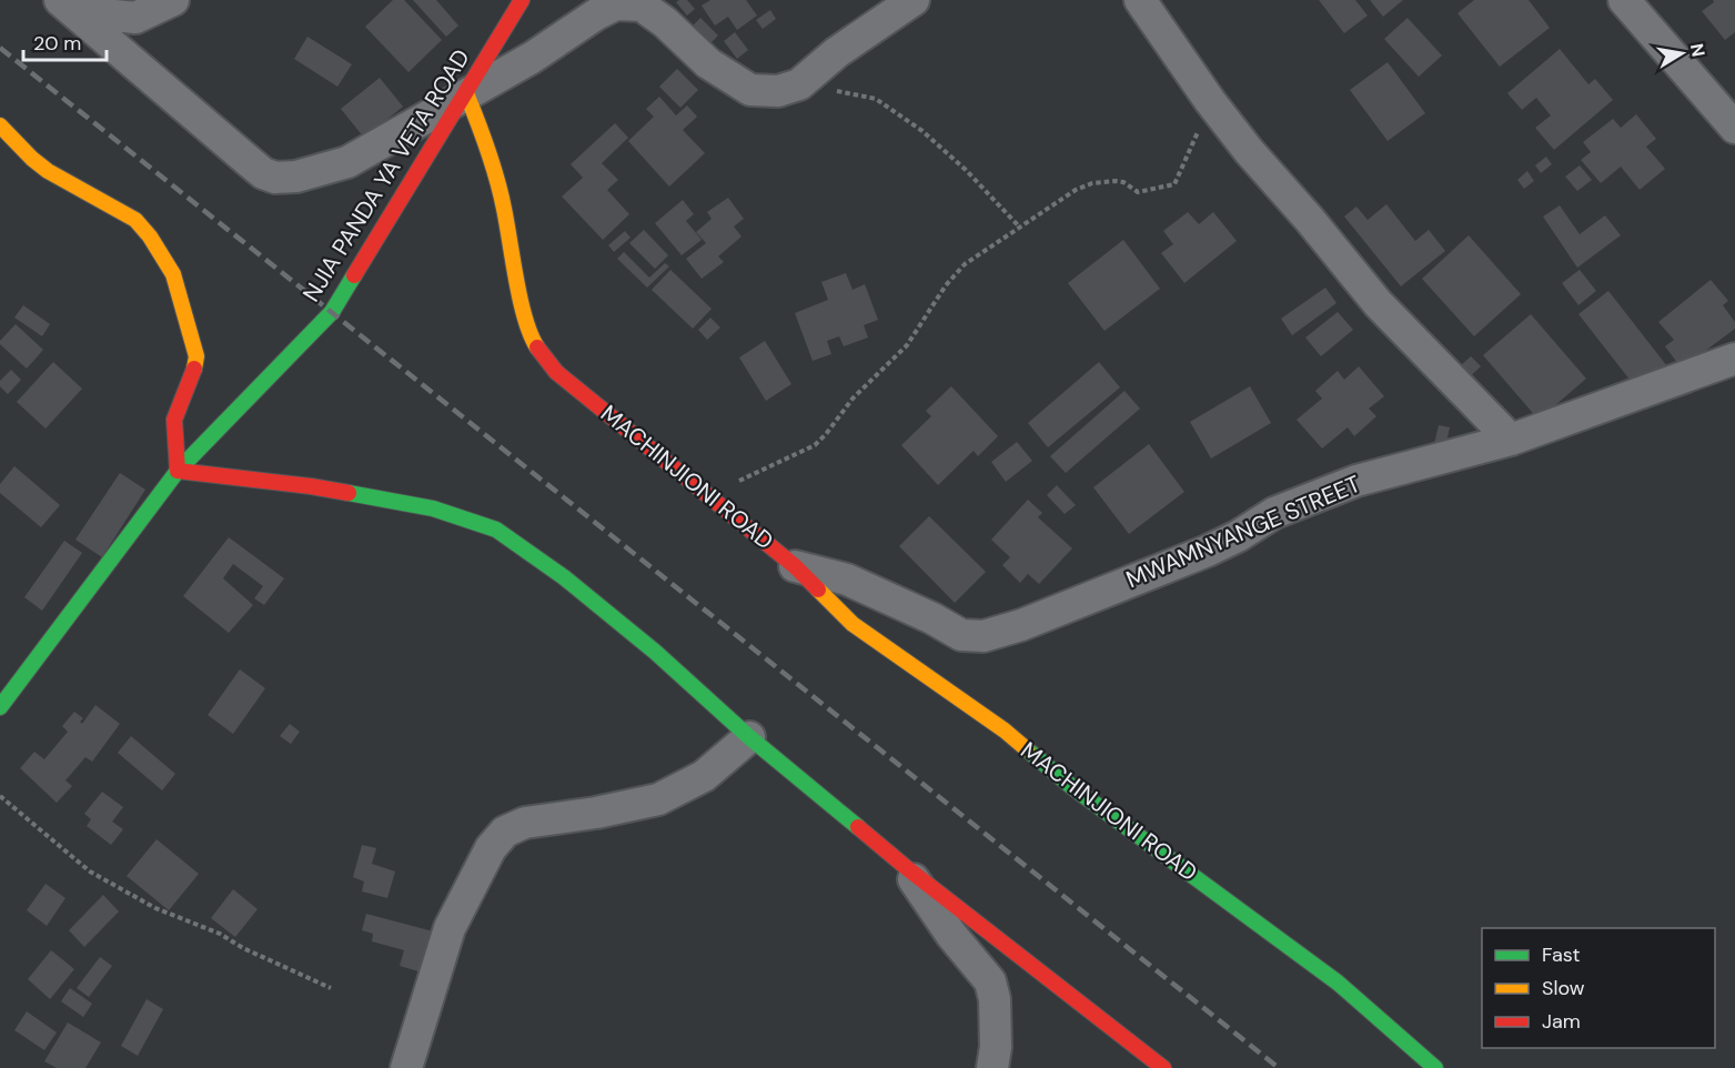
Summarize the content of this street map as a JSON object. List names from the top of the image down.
{
  "streets": {
    "street": ["NJIA PANDA YA VETA ROAD", "MACHINJIONI ROAD", "MWAMNYANGE STREET"]
  },
  "crossings": [
    ["NJIA PANDA YA VETA ROAD", "MACHINJIONI ROAD"],
    ["MACHINJIONI ROAD", "MWAMNYANGE STREET"]
  ],
  "legend": ["Fast", "Slow", "Jam"],
  "scale_bar": "20 m",
  "north": "right"
}
